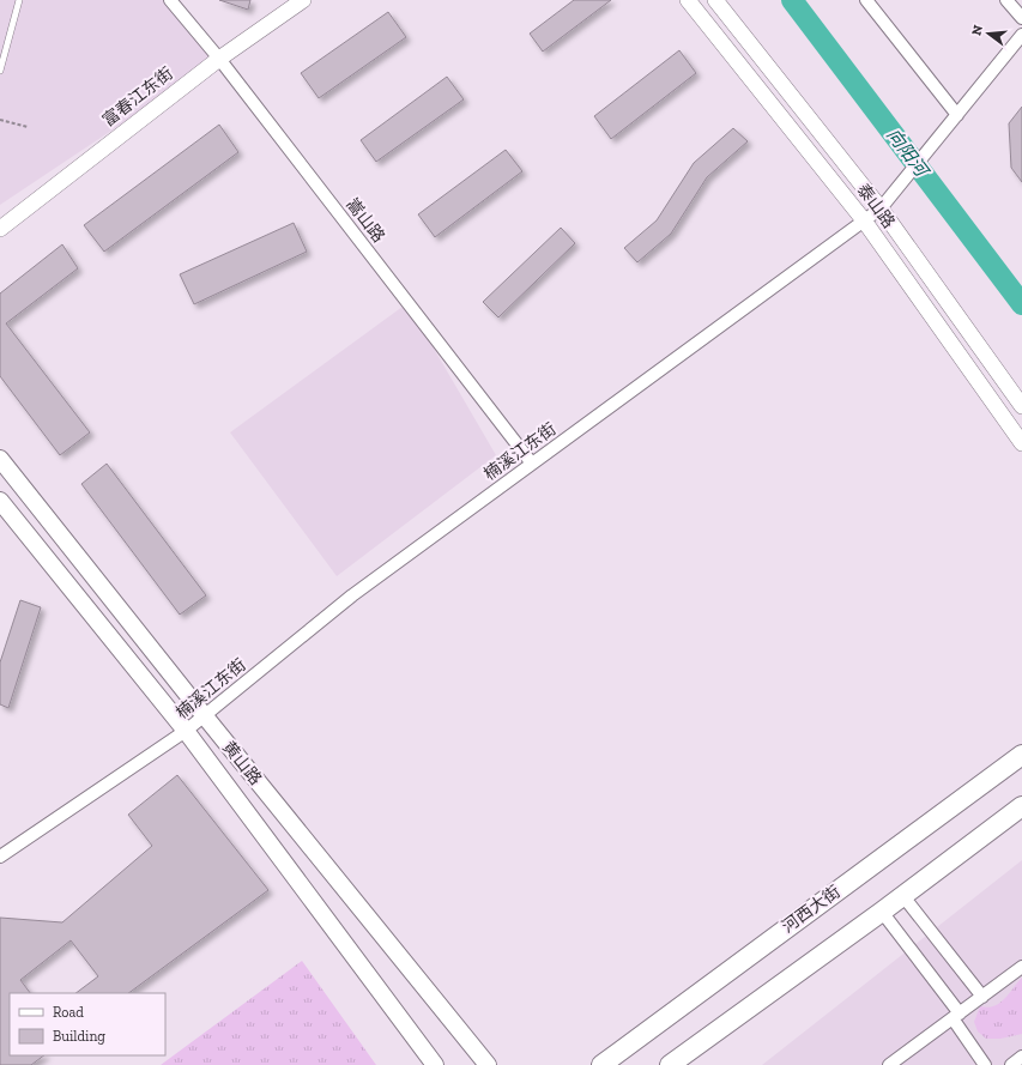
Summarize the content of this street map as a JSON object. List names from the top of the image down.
{
  "streets": {
    "main road": ["黄山路", "河西大街"],
    "street": [
      "富春江东街",
      "泰山路",
      "嵩山路",
      "楠溪江东街"
    ]
  },
  "crossings": [
    ["富春江东街", "嵩山路"],
    ["泰山路", "楠溪江东街"],
    ["嵩山路", "楠溪江东街"],
    ["楠溪江东街", "黄山路"]
  ],
  "water": ["向阳河"],
  "legend": ["Road", "Building"],
  "north": "left"
}
